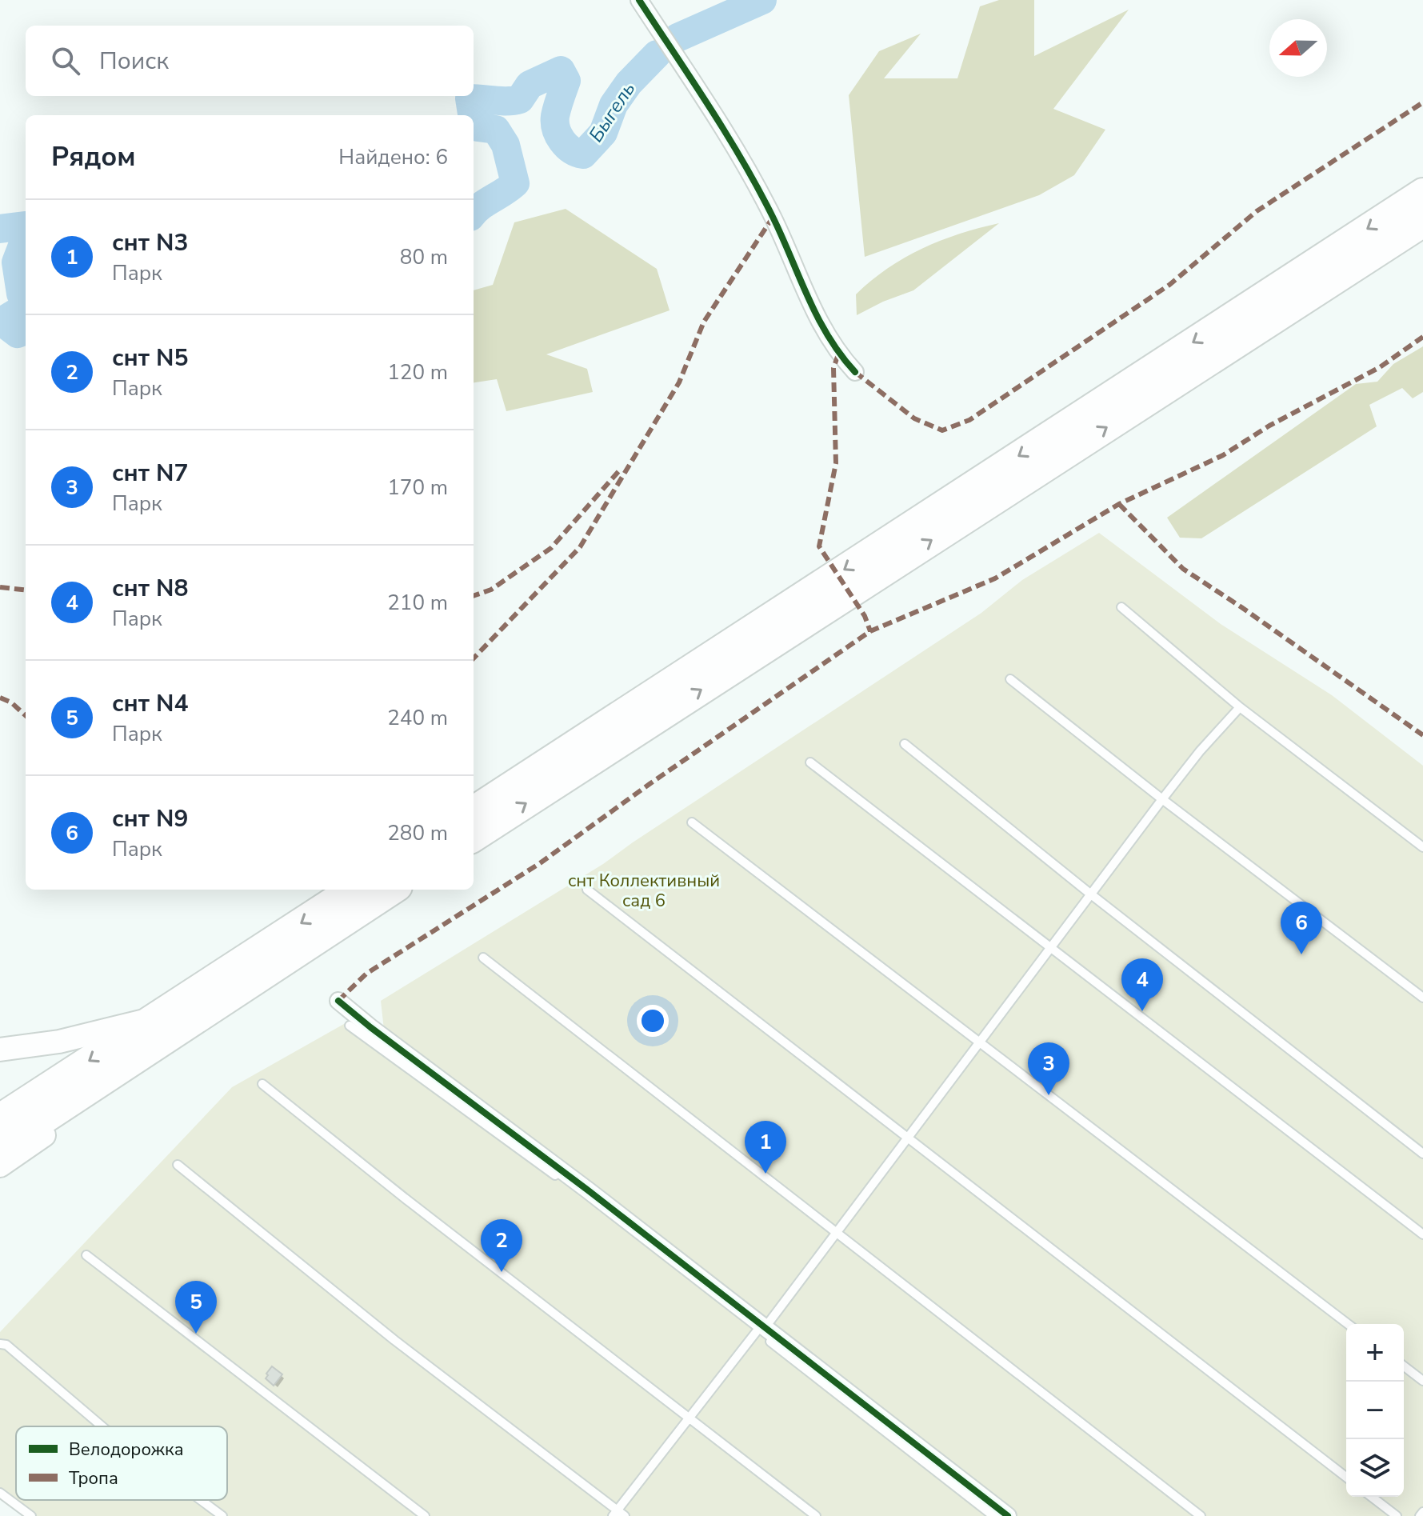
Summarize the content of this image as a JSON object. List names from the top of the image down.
{
  "water": ["Быгель"],
  "parks": ["снт Коллективный сад 6"],
  "legend": ["Велодорожка", "Тропа"],
  "north": "left",
  "page": {
    "search": "Поиск",
    "heading": ["Рядом", "Найдено: 6"],
    "list": [
      {
        "mark": "1",
        "name": "снт N3",
        "note": "Парк",
        "value": "80 m"
      },
      {
        "mark": "2",
        "name": "снт N5",
        "note": "Парк",
        "value": "120 m"
      },
      {
        "mark": "3",
        "name": "снт N7",
        "note": "Парк",
        "value": "170 m"
      },
      {
        "mark": "4",
        "name": "снт N8",
        "note": "Парк",
        "value": "210 m"
      },
      {
        "mark": "5",
        "name": "снт N4",
        "note": "Парк",
        "value": "240 m"
      },
      {
        "mark": "6",
        "name": "снт N9",
        "note": "Парк",
        "value": "280 m"
      }
    ],
    "pins": [
      "6",
      "4",
      "3",
      "1",
      "2",
      "5"
    ],
    "map_buttons": ["+", "−"]
  }
}
